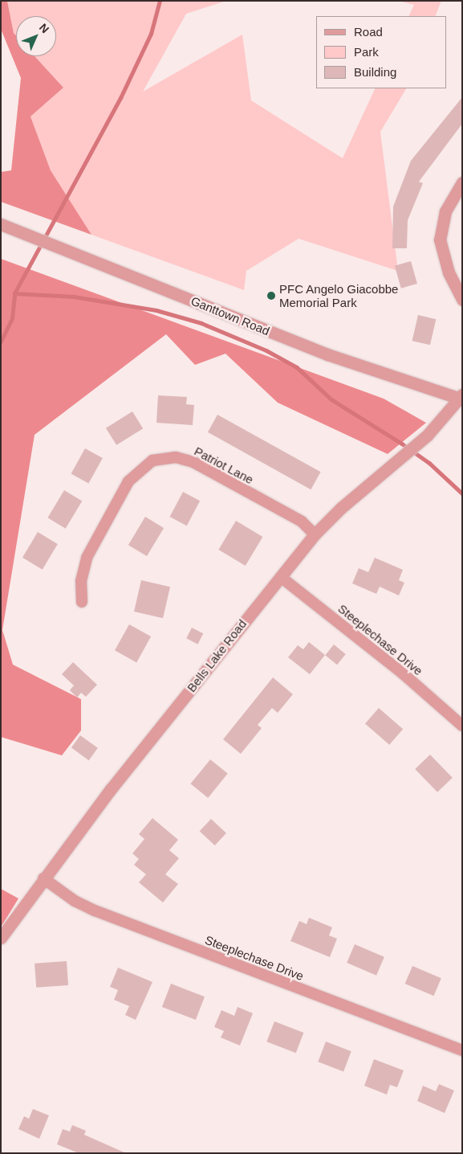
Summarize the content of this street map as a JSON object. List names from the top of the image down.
{
  "streets": {
    "street": [
      "Ganttown Road",
      "Patriot Lane",
      "Steeplechase Drive",
      "Bells Lake Road"
    ]
  },
  "crossings": [
    ["Ganttown Road", "Bells Lake Road"],
    ["Patriot Lane", "Bells Lake Road"],
    ["Steeplechase Drive", "Bells Lake Road"]
  ],
  "places": ["PFC Angelo Giacobbe Memorial Park"],
  "legend": ["Road", "Park", "Building"],
  "north": "top right"
}
